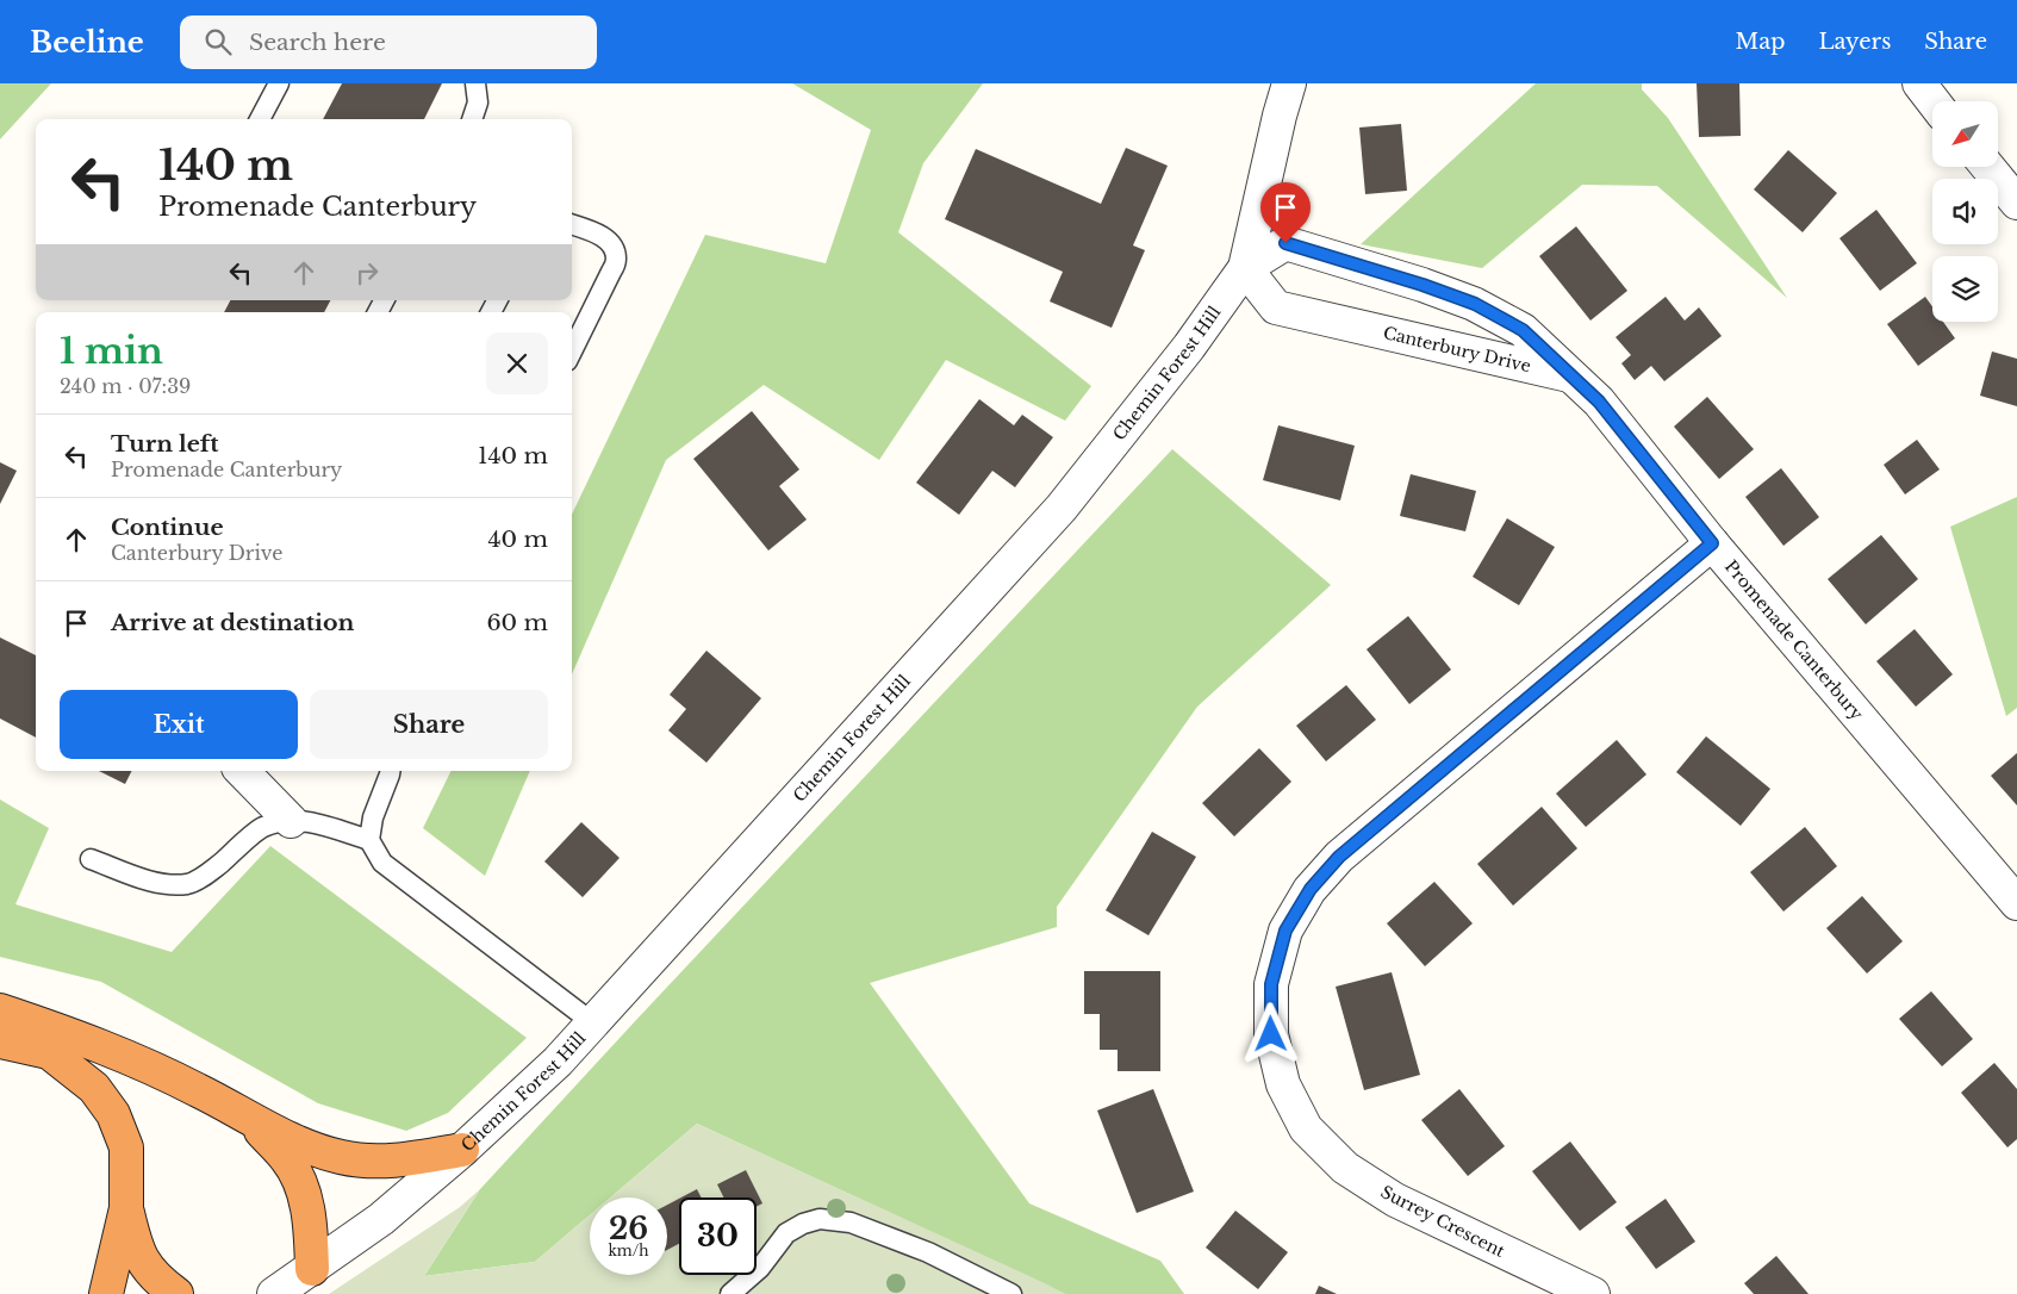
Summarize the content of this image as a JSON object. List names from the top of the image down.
{
  "streets": {
    "street": [
      "Canterbury Drive",
      "Chemin Forest Hill",
      "Promenade Canterbury",
      "Surrey Crescent"
    ]
  },
  "crossings": [
    ["Canterbury Drive", "Chemin Forest Hill"],
    ["Canterbury Drive", "Promenade Canterbury"],
    ["Promenade Canterbury", "Surrey Crescent"]
  ],
  "north": "bottom left",
  "page": {
    "header": "Beeline",
    "search": "Search here",
    "nav": ["Map", "Layers", "Share"],
    "turn": ["140 m", "Promenade Canterbury"],
    "heading": ["1 min", "240 m · 07:39"],
    "list": [
      {
        "name": "Turn left",
        "note": "Promenade Canterbury",
        "value": "140 m"
      },
      {
        "name": "Continue",
        "note": "Canterbury Drive",
        "value": "40 m"
      },
      {
        "name": "Arrive at destination",
        "value": "60 m"
      }
    ],
    "buttons": ["Exit", "Share"],
    "speed": "26 km/h",
    "limit": "30"
  }
}
